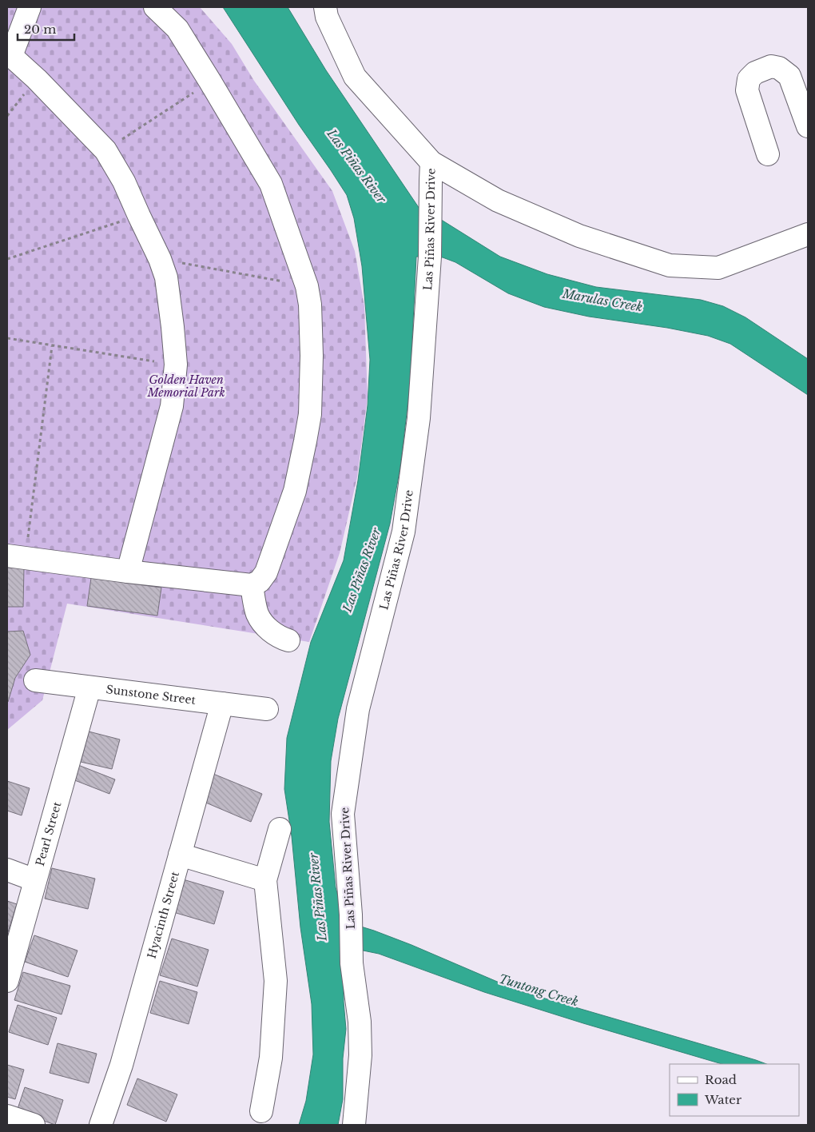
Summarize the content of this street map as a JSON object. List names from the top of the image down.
{
  "streets": {
    "street": [
      "Las Piñas River Drive",
      "Sunstone Street",
      "Pearl Street",
      "Hyacinth Street"
    ]
  },
  "crossings": [
    ["Sunstone Street", "Pearl Street"],
    ["Sunstone Street", "Hyacinth Street"]
  ],
  "water": ["Las Piñas River", "Marulas Creek", "Tuntong Creek"],
  "parks": ["Golden Haven Memorial Park"],
  "legend": ["Road", "Water"],
  "scale_bar": "20 m"
}
